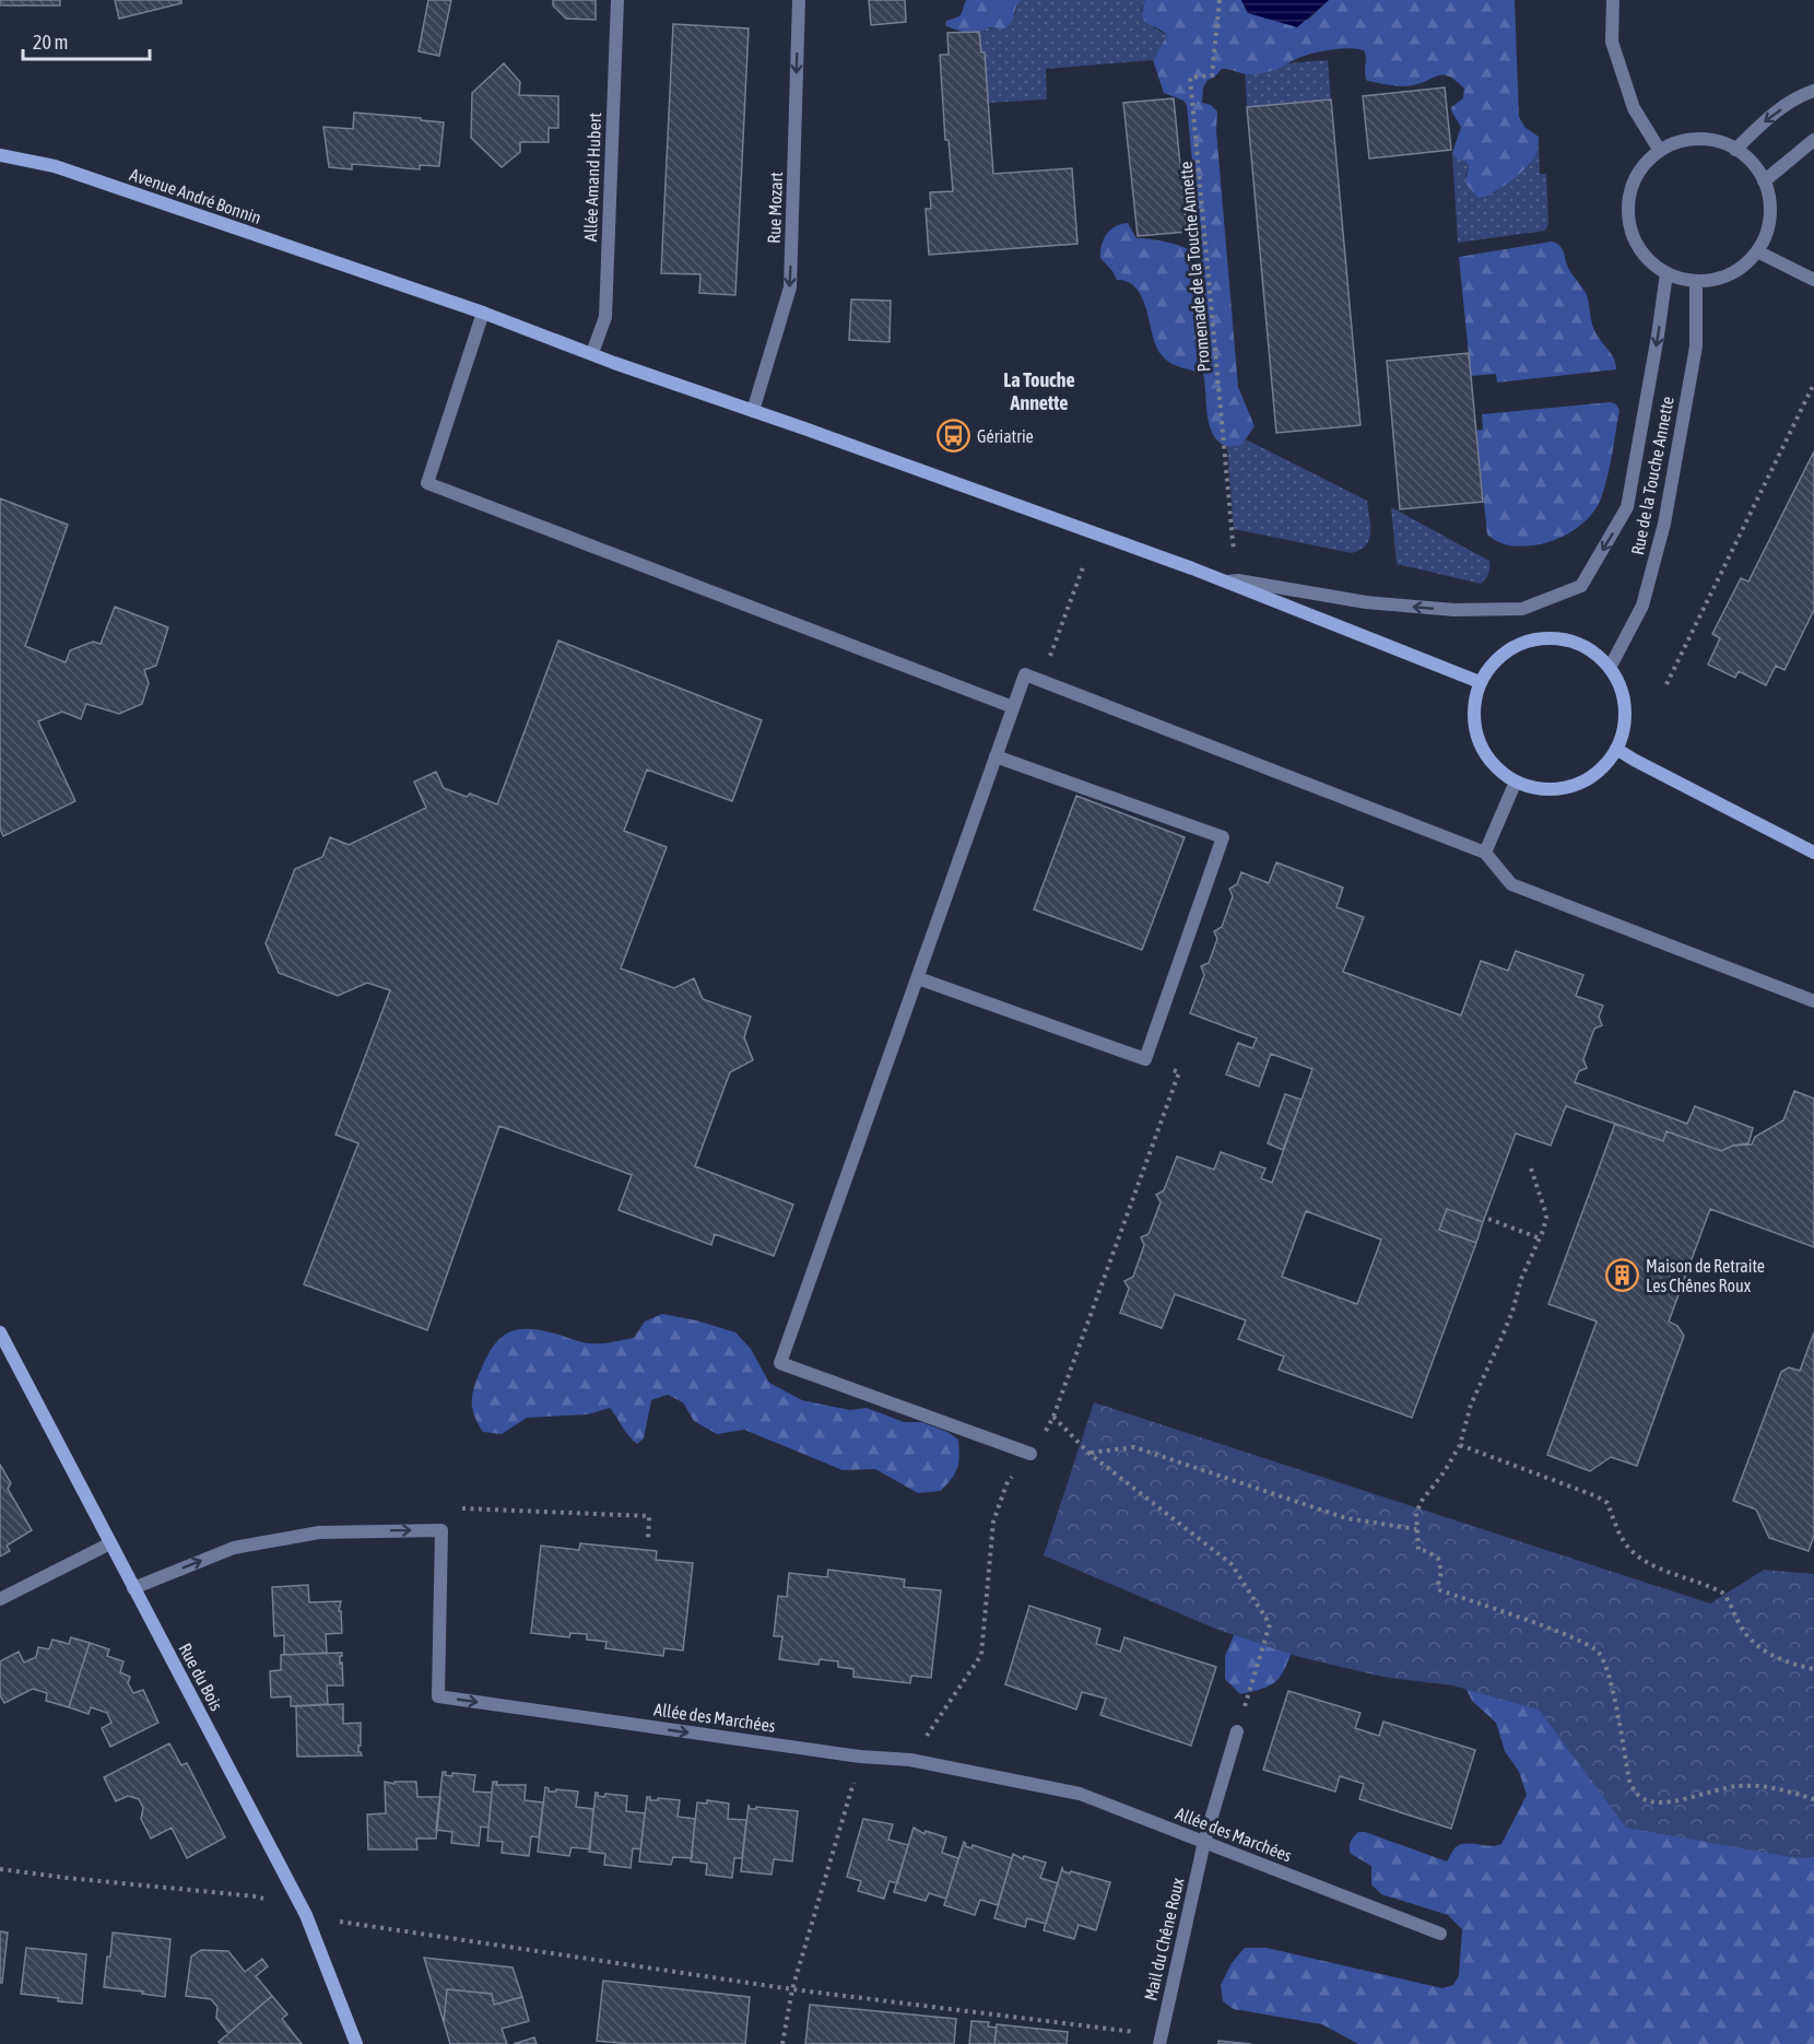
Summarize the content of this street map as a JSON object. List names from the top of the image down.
{
  "streets": {
    "street": [
      "Allée Amand Hubert",
      "Avenue André Bonnin",
      "Rue Mozart",
      "Rue de la Touche Annette",
      "Rue du Bois",
      "Allée des Marchées",
      "Mail du Chêne Roux"
    ],
    "path": ["Promenade de la Touche Annette"]
  },
  "crossings": [
    ["Allée Amand Hubert", "Avenue André Bonnin"],
    ["Avenue André Bonnin", "Rue Mozart"],
    ["Avenue André Bonnin", "Rue de la Touche Annette"],
    ["Rue du Bois", "Allée des Marchées"],
    ["Allée des Marchées", "Mail du Chêne Roux"]
  ],
  "one_way": ["Rue Mozart", "Allée des Marchées"],
  "districts": ["La Touche Annette"],
  "places": {
    "bus stop": ["Gériatrie"],
    "building": ["Maison de Retraite Les Chênes Roux"]
  },
  "scale_bar": "20 m"
}
